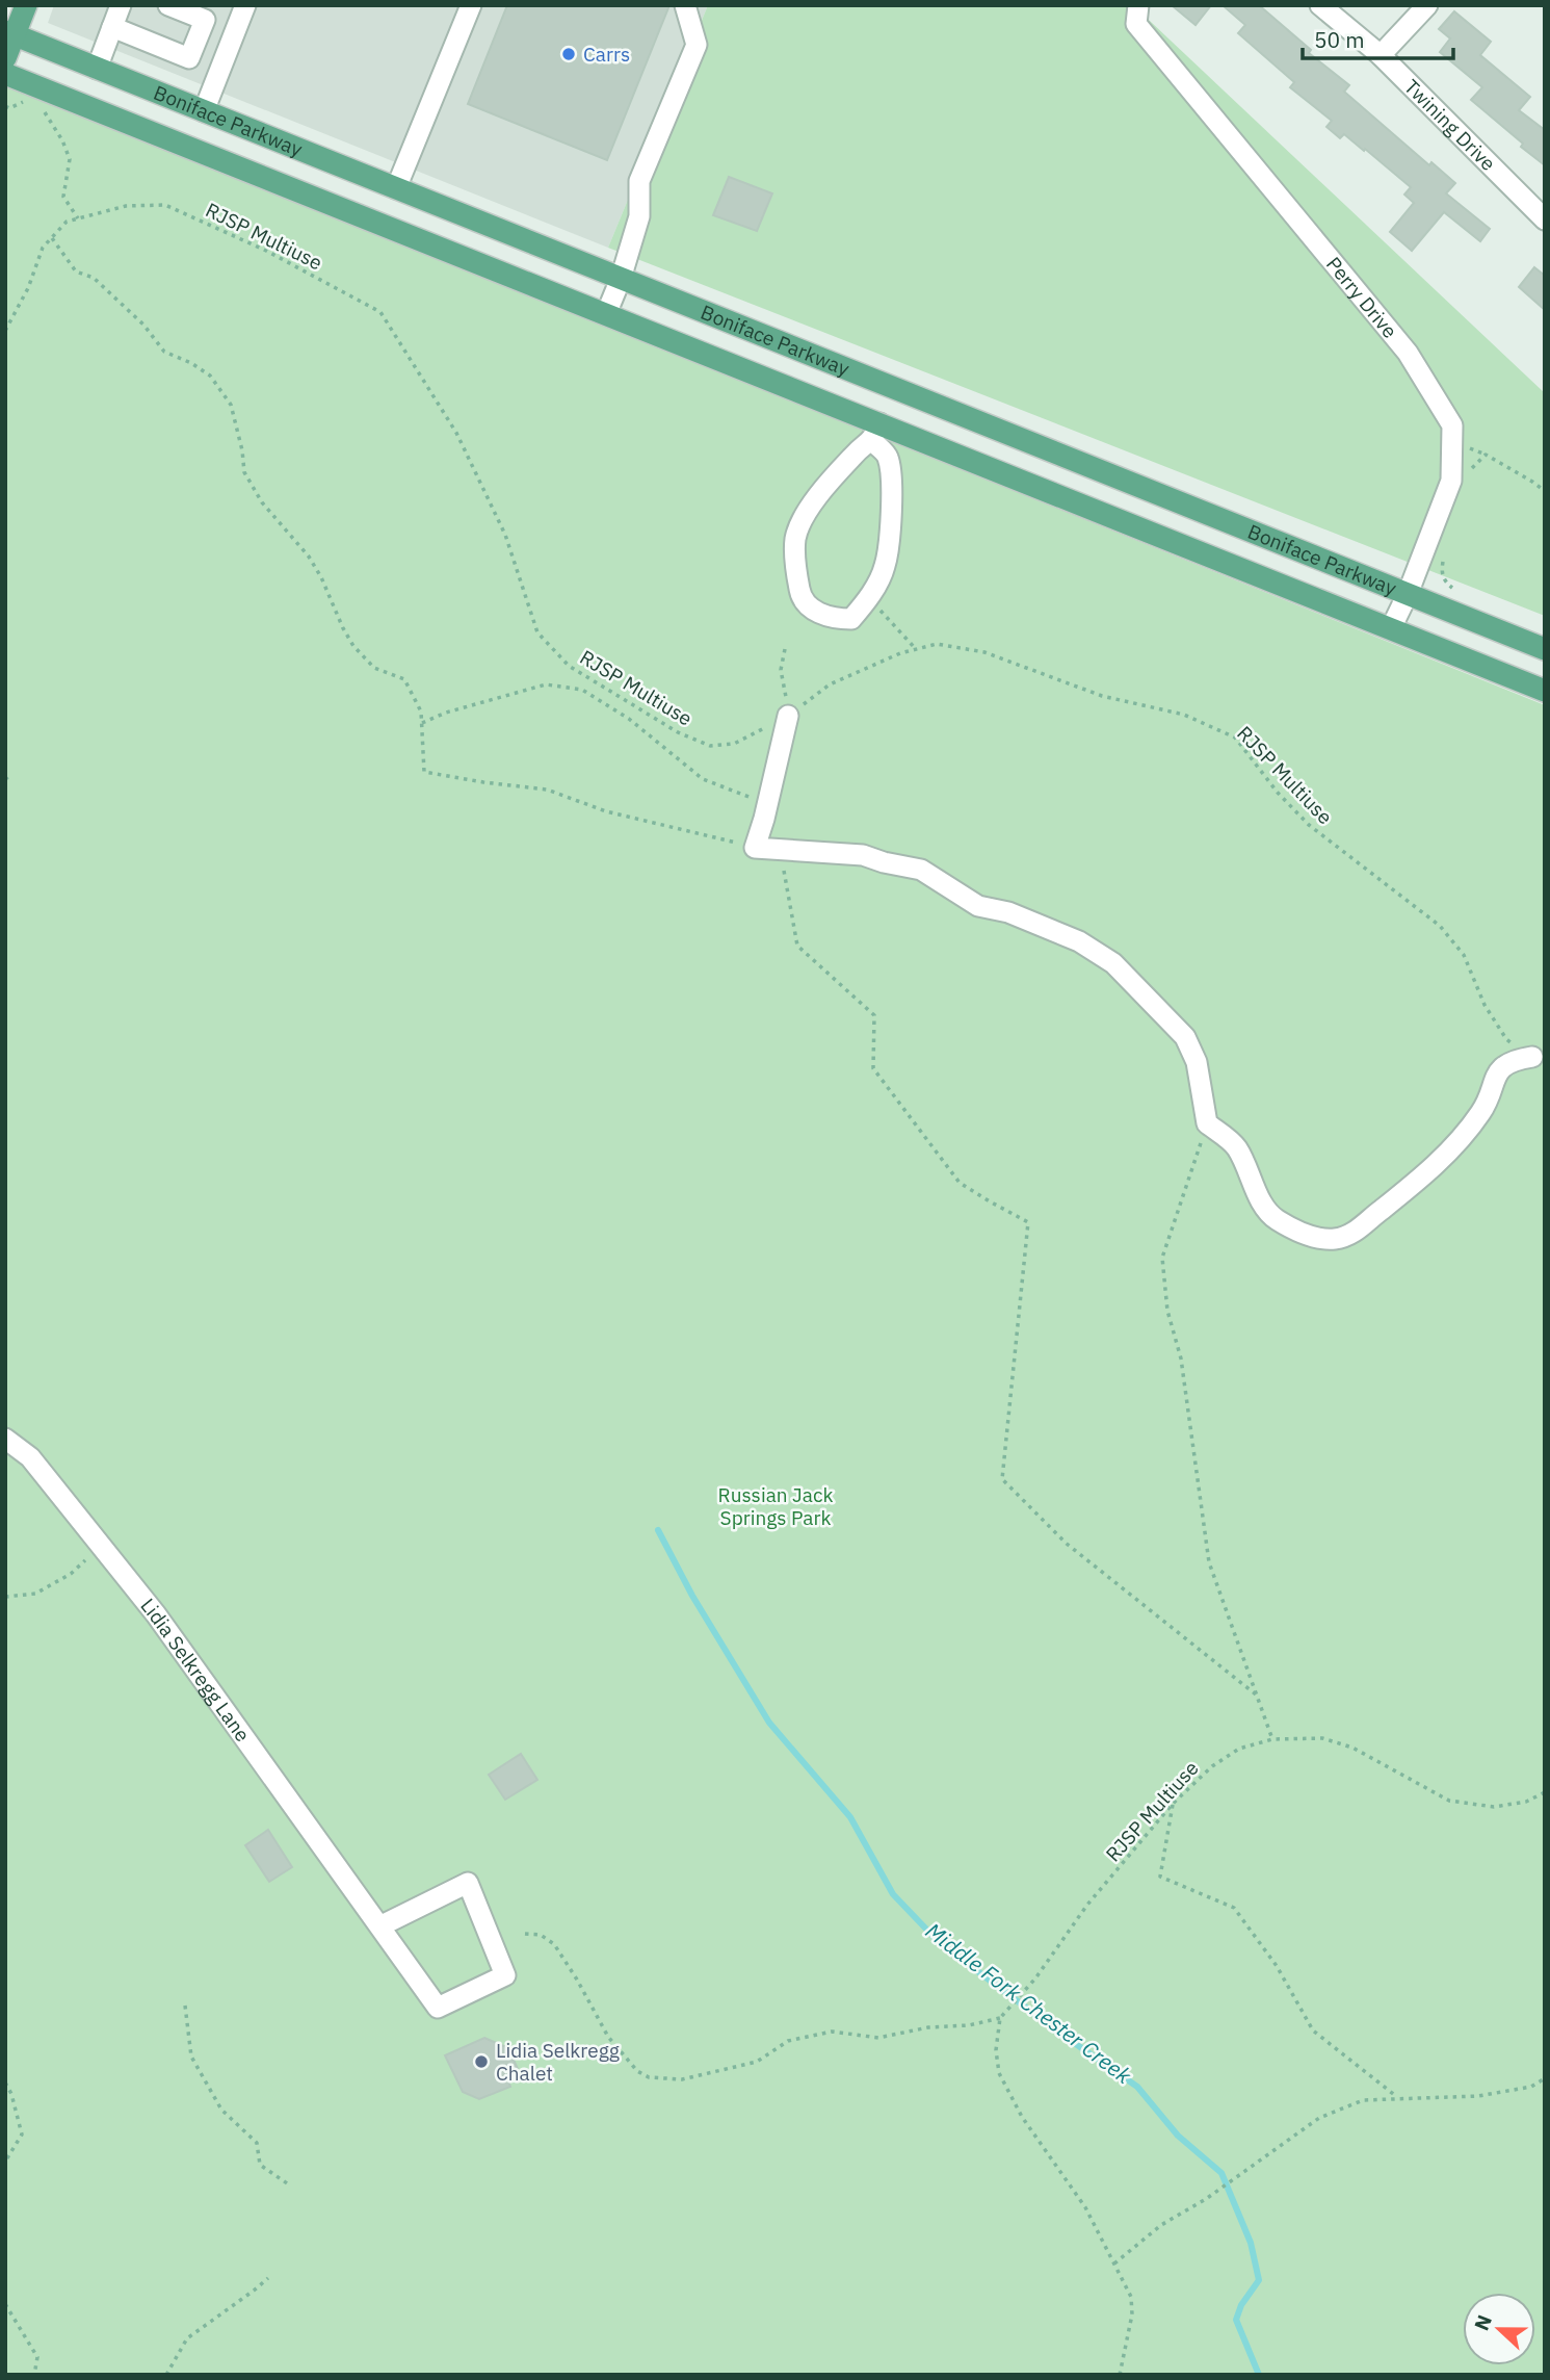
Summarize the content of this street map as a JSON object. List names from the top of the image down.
{
  "streets": {
    "main road": ["Boniface Parkway"],
    "street": ["Twining Drive", "Perry Drive", "Lidia Selkregg Lane"],
    "path": ["RJSP Multiuse"]
  },
  "crossings": [
    ["Boniface Parkway", "Perry Drive"]
  ],
  "water": ["Middle Fork Chester Creek"],
  "parks": ["Russian Jack Springs Park"],
  "places": ["Carrs", "Lidia Selkregg Chalet"],
  "scale_bar": "50 m",
  "north": "left"
}
